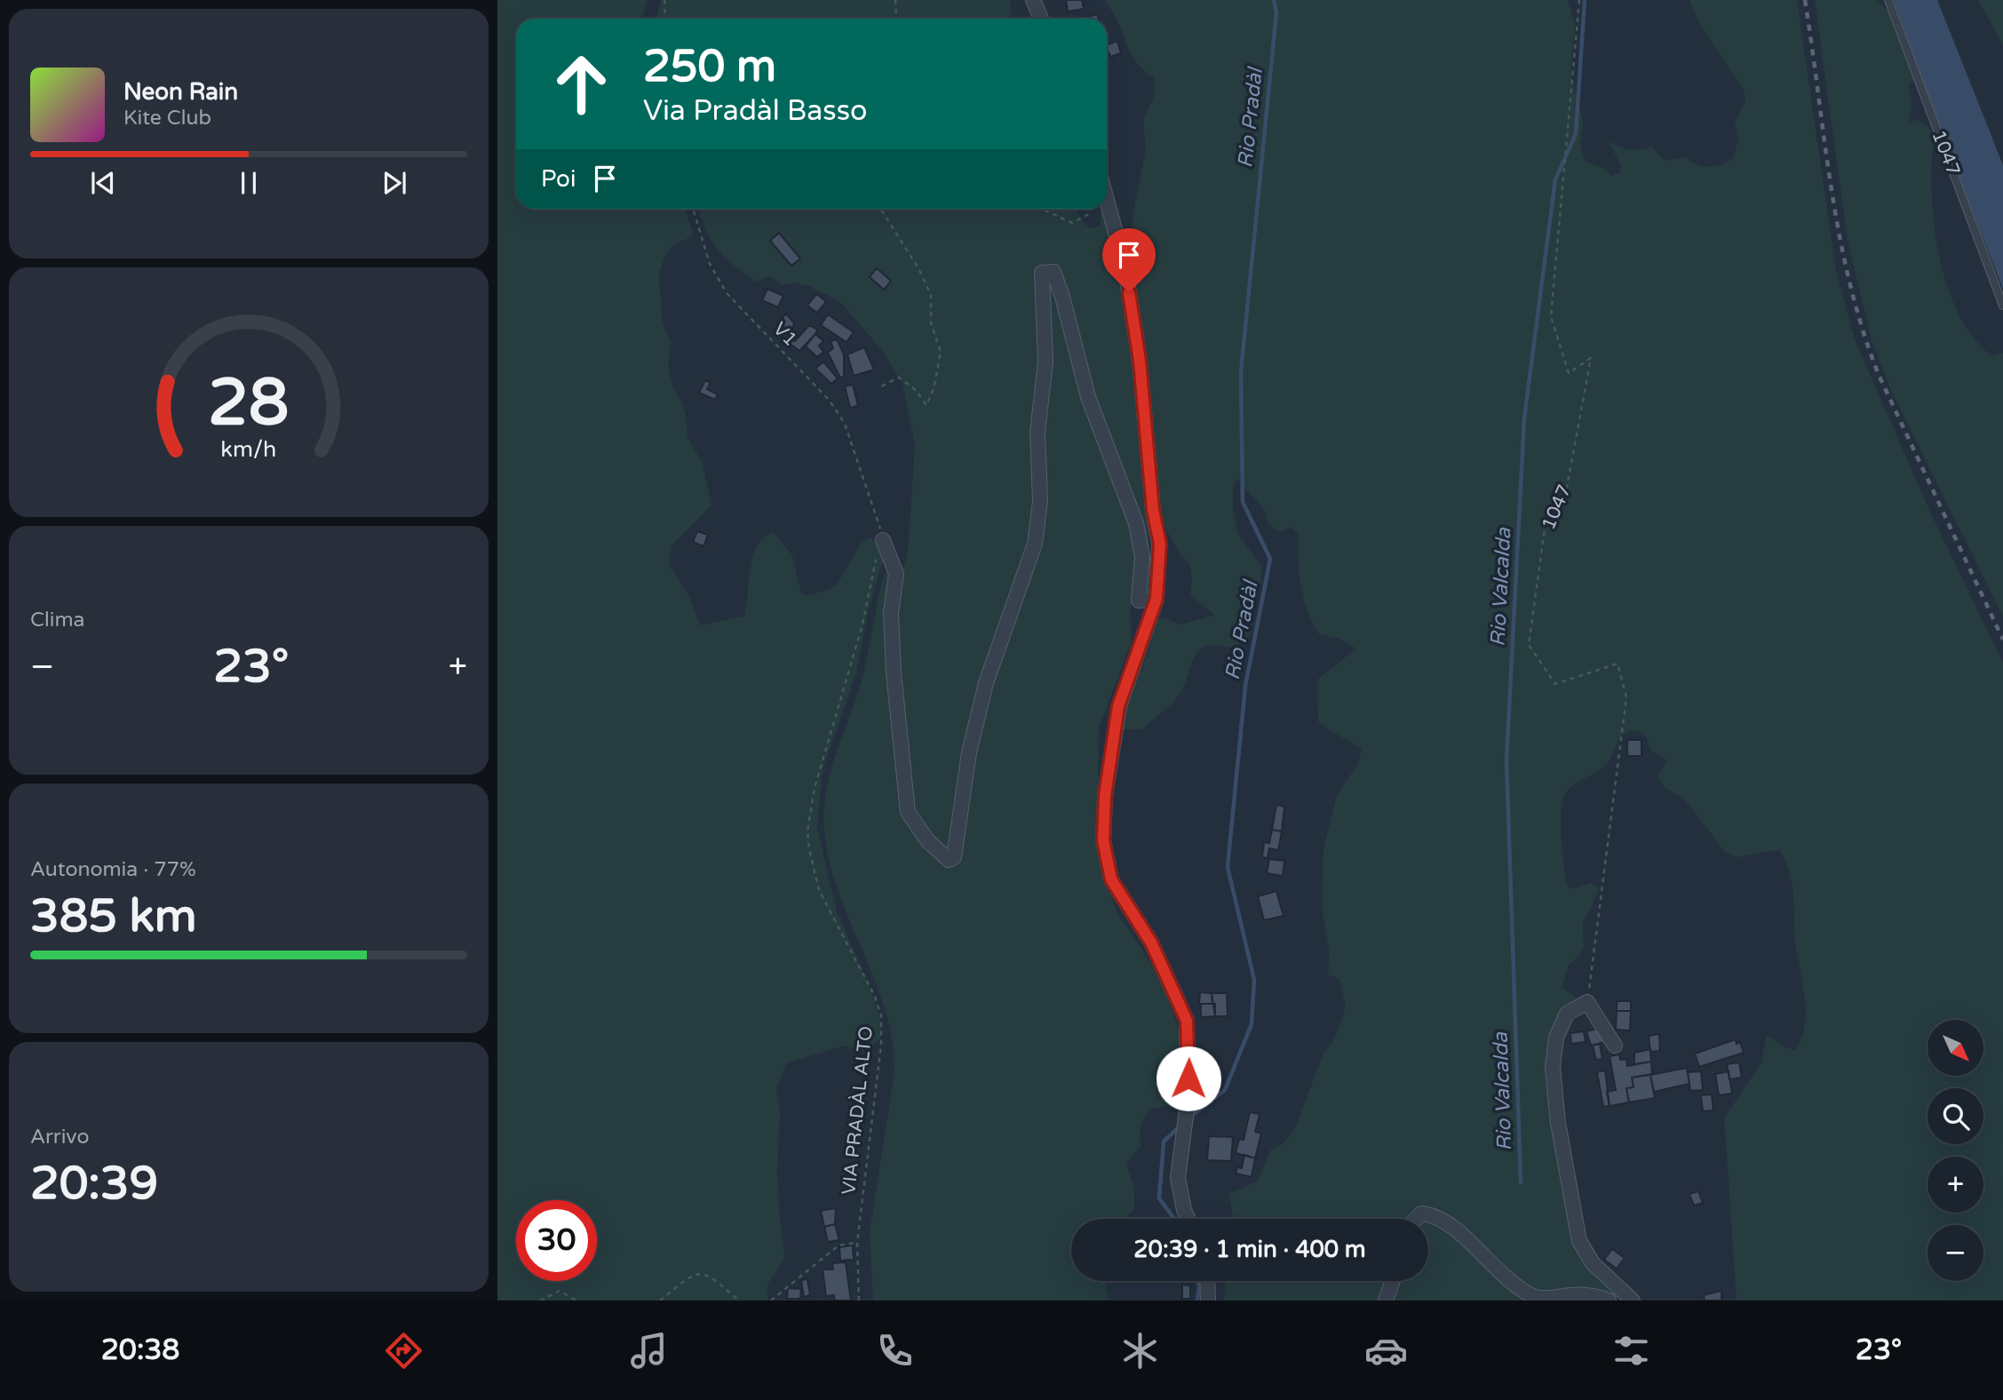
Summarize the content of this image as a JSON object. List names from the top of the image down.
{
  "streets": {
    "lane": ["1047"],
    "path": ["V1", "VIA PRADÀL ALTO"]
  },
  "crossings": [
    ["V1", "VIA PRADÀL ALTO"]
  ],
  "water": ["Rio Pradàl", "Rio Valcalda"],
  "north": "bottom right",
  "page": {
    "turn": ["250 m", "Via Pradàl Basso"],
    "song": ["Neon Rain", "Kite Club"],
    "then": "Poi",
    "tile": [
      "Clima",
      ["Autonomia · 77%", "385 km"],
      ["Arrivo", "20:39"]
    ],
    "heat": ["−", "23°", "+"],
    "map_buttons": ["+", "−"],
    "limit": "30",
    "trip": "20:39 · 1 min · 400 m",
    "tabs": ["20:38", "23°"],
    "gauge": ["28", "km/h"]
  }
}
